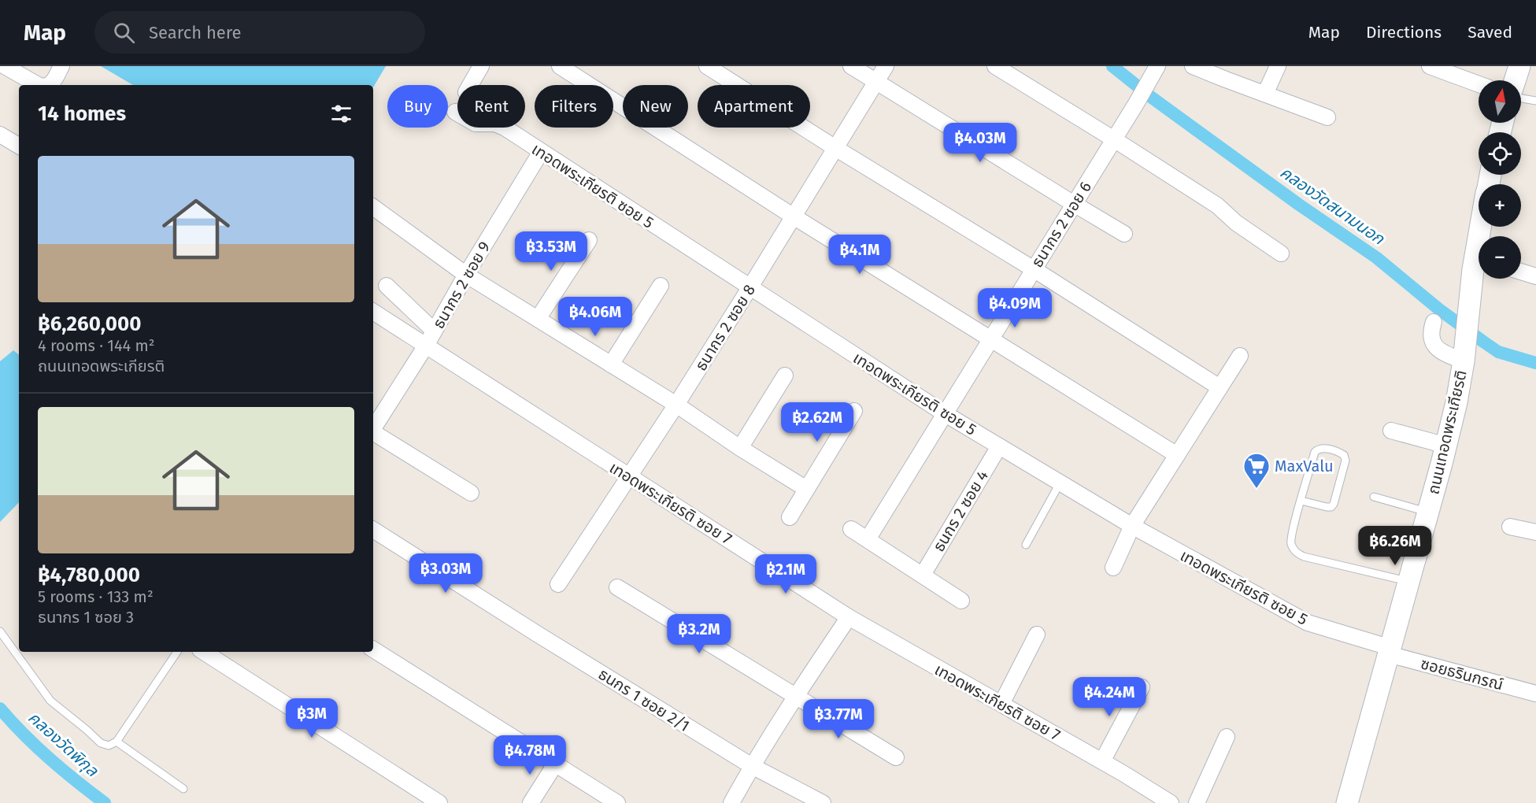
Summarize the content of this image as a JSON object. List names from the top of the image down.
{
  "streets": {
    "main road": ["ถนนเทอดพระเกียรติ"],
    "street": [
      "เทอดพระเกียรติ ซอย 5",
      "ธนากร 2 ซอย 6",
      "ธนากร 2 ซอย 9",
      "ธนากร 2 ซอย 8",
      "เทอดพระเกียรติ ซอย 7",
      "ธนกร 2 ซอย 4",
      "ซอยธรินกรณ์",
      "ธนกร 1 ซอย 2/1"
    ]
  },
  "crossings": [
    ["เทอดพระเกียรติ ซอย 5", "ธนากร 2 ซอย 6"],
    ["เทอดพระเกียรติ ซอย 5", "ธนากร 2 ซอย 9"],
    ["เทอดพระเกียรติ ซอย 5", "ธนากร 2 ซอย 8"],
    ["เทอดพระเกียรติ ซอย 5", "ถนนเทอดพระเกียรติ"],
    ["เทอดพระเกียรติ ซอย 5", "ธนกร 2 ซอย 4"],
    ["เทอดพระเกียรติ ซอย 5", "ซอยธรินกรณ์"],
    ["ธนากร 2 ซอย 9", "เทอดพระเกียรติ ซอย 7"],
    ["ธนากร 2 ซอย 8", "เทอดพระเกียรติ ซอย 7"],
    ["ถนนเทอดพระเกียรติ", "ซอยธรินกรณ์"]
  ],
  "water": ["คลองวัดสนามนอก", "คลองวัดพิกุล"],
  "places": {
    "supermarket": ["MaxValu"]
  },
  "north": "top",
  "page": {
    "header": "Map",
    "search": "Search here",
    "nav": ["Map", "Directions", "Saved"],
    "map_buttons": ["+", "−"],
    "chip": [
      "Buy",
      "Rent",
      "Filters",
      "New",
      "Apartment"
    ],
    "heading": "14 homes",
    "price": [
      "฿4.03M",
      "฿3.53M",
      "฿4.1M",
      "฿4.09M",
      "฿4.06M",
      "฿2.62M",
      "฿6.26M",
      "฿3.03M",
      "฿2.1M",
      "฿3.2M",
      "฿4.24M",
      "฿3M",
      "฿3.77M",
      "฿4.78M"
    ],
    "list": [
      {
        "name": "฿6,260,000",
        "note": "4 rooms · 144 m² · ถนนเทอดพระเกียรติ"
      },
      {
        "name": "฿4,780,000",
        "note": "5 rooms · 133 m² · ธนากร 1 ซอย 3"
      }
    ]
  }
}
